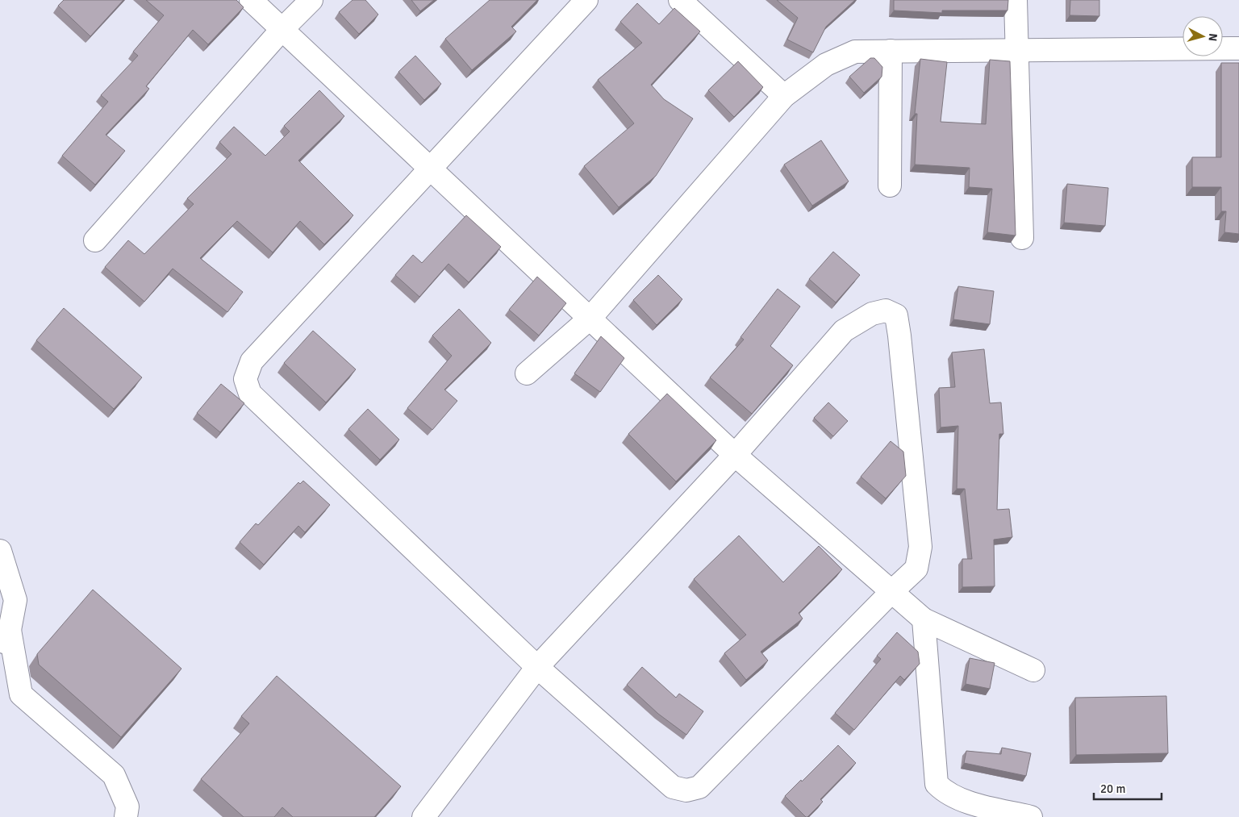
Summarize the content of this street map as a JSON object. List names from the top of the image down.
{
  "scale_bar": "20 m",
  "north": "right"
}
